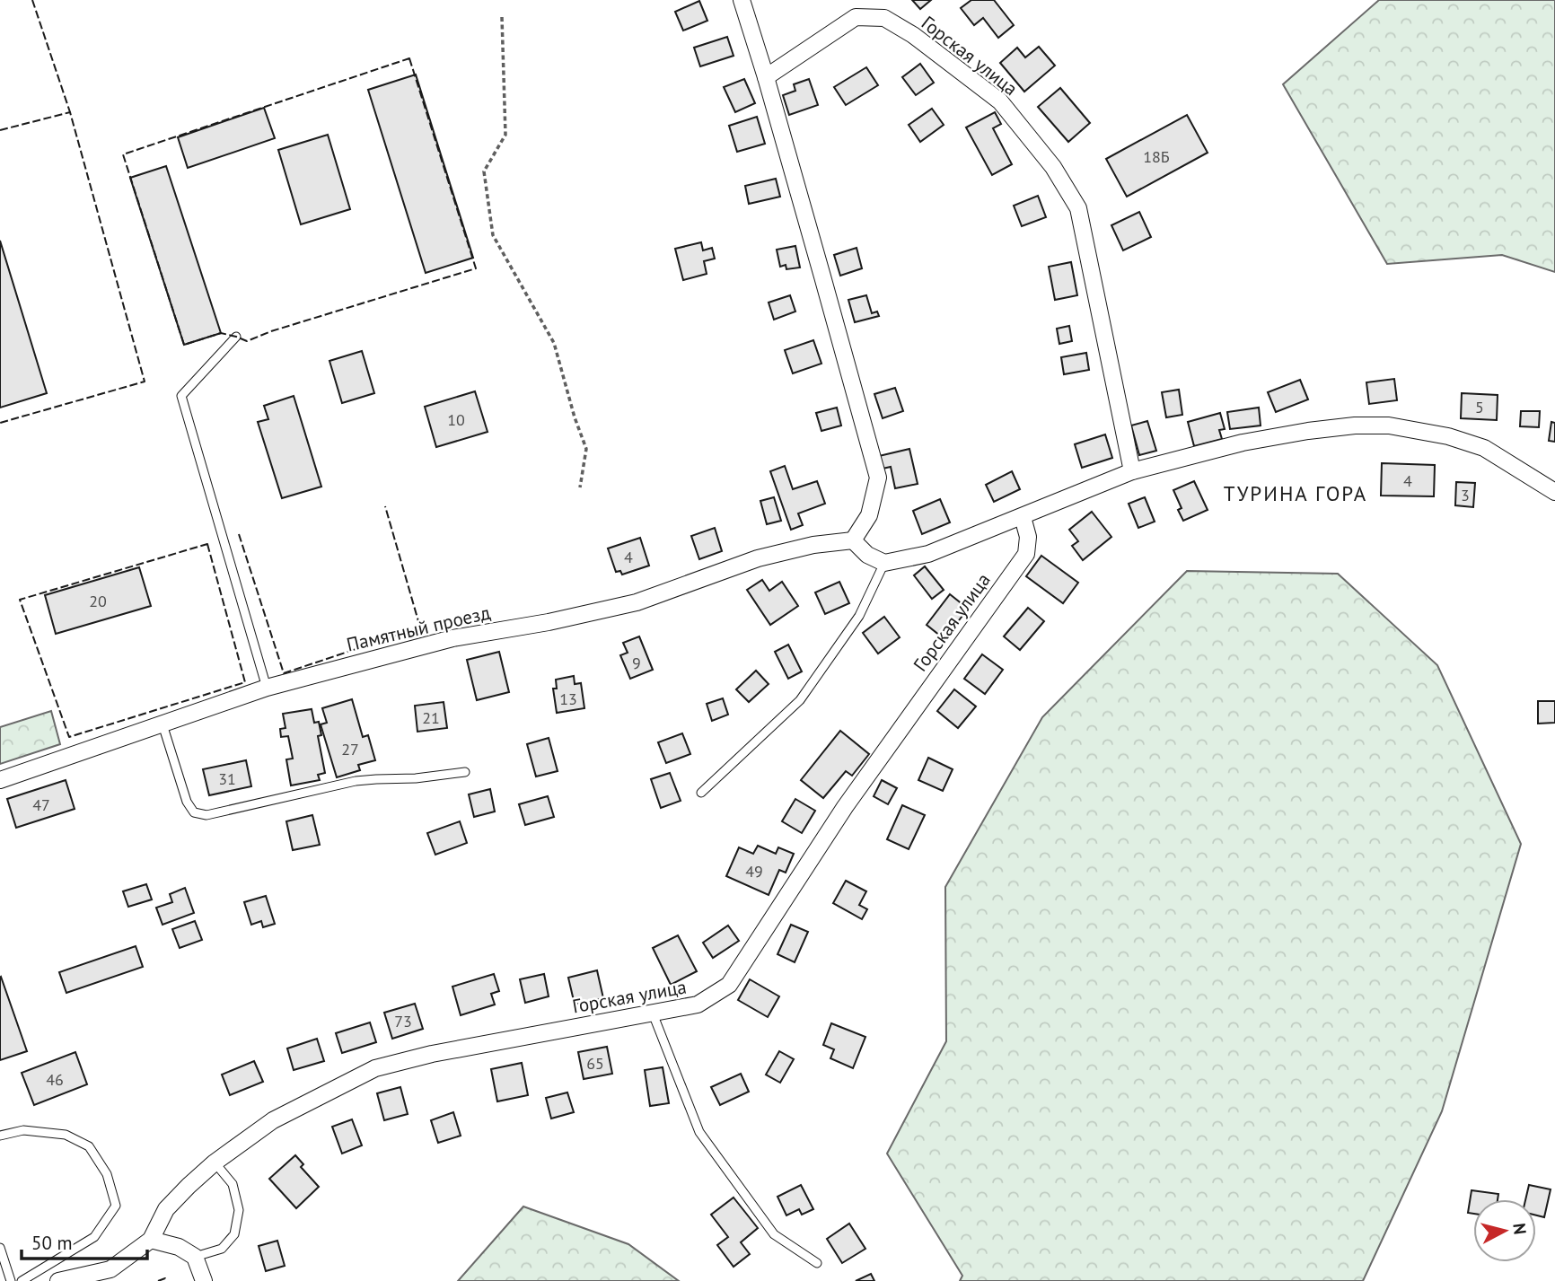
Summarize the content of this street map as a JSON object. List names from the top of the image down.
{
  "streets": {
    "street": ["Горская улица", "Памятный проезд"]
  },
  "districts": ["ТУРИНА ГОРА"],
  "house_numbers": [
    "18Б",
    "5",
    "10",
    "4",
    "3",
    "4",
    "20",
    "9",
    "13",
    "21",
    "27",
    "31",
    "47",
    "49",
    "73",
    "65",
    "46"
  ],
  "scale_bar": "50 m",
  "north": "right"
}
